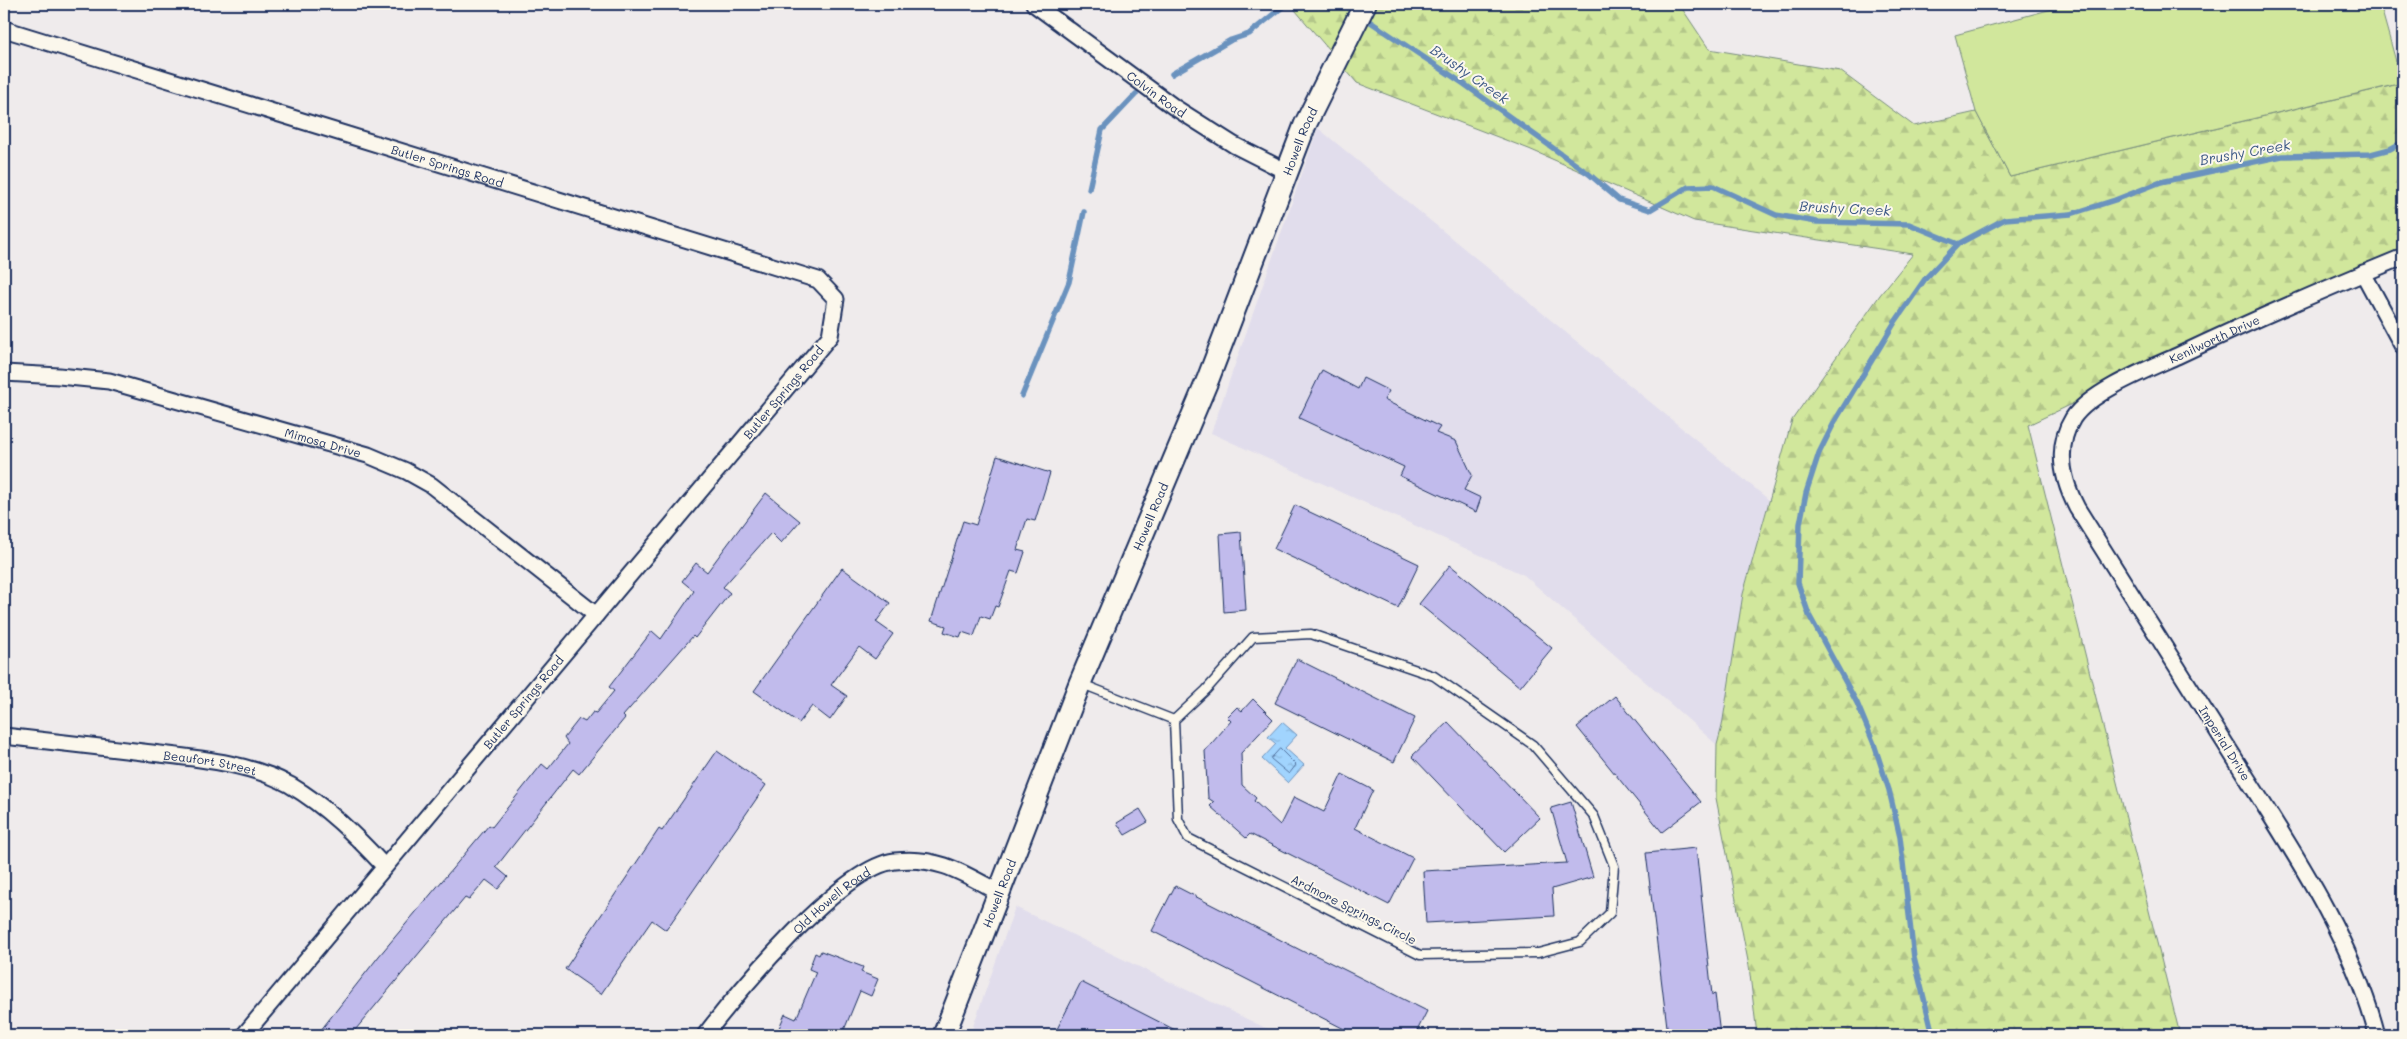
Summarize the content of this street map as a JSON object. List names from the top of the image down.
{
  "streets": {
    "main road": ["Howell Road"],
    "street": [
      "Colvin Road",
      "Butler Springs Road",
      "Kenilworth Drive",
      "Mimosa Drive",
      "Imperial Drive",
      "Beaufort Street",
      "Old Howell Road"
    ],
    "lane": ["Ardmore Springs Circle"]
  },
  "crossings": [
    ["Colvin Road", "Howell Road"],
    ["Howell Road", "Old Howell Road"],
    ["Butler Springs Road", "Mimosa Drive"],
    ["Butler Springs Road", "Beaufort Street"],
    ["Kenilworth Drive", "Imperial Drive"]
  ],
  "water": ["Brushy Creek"]
}
